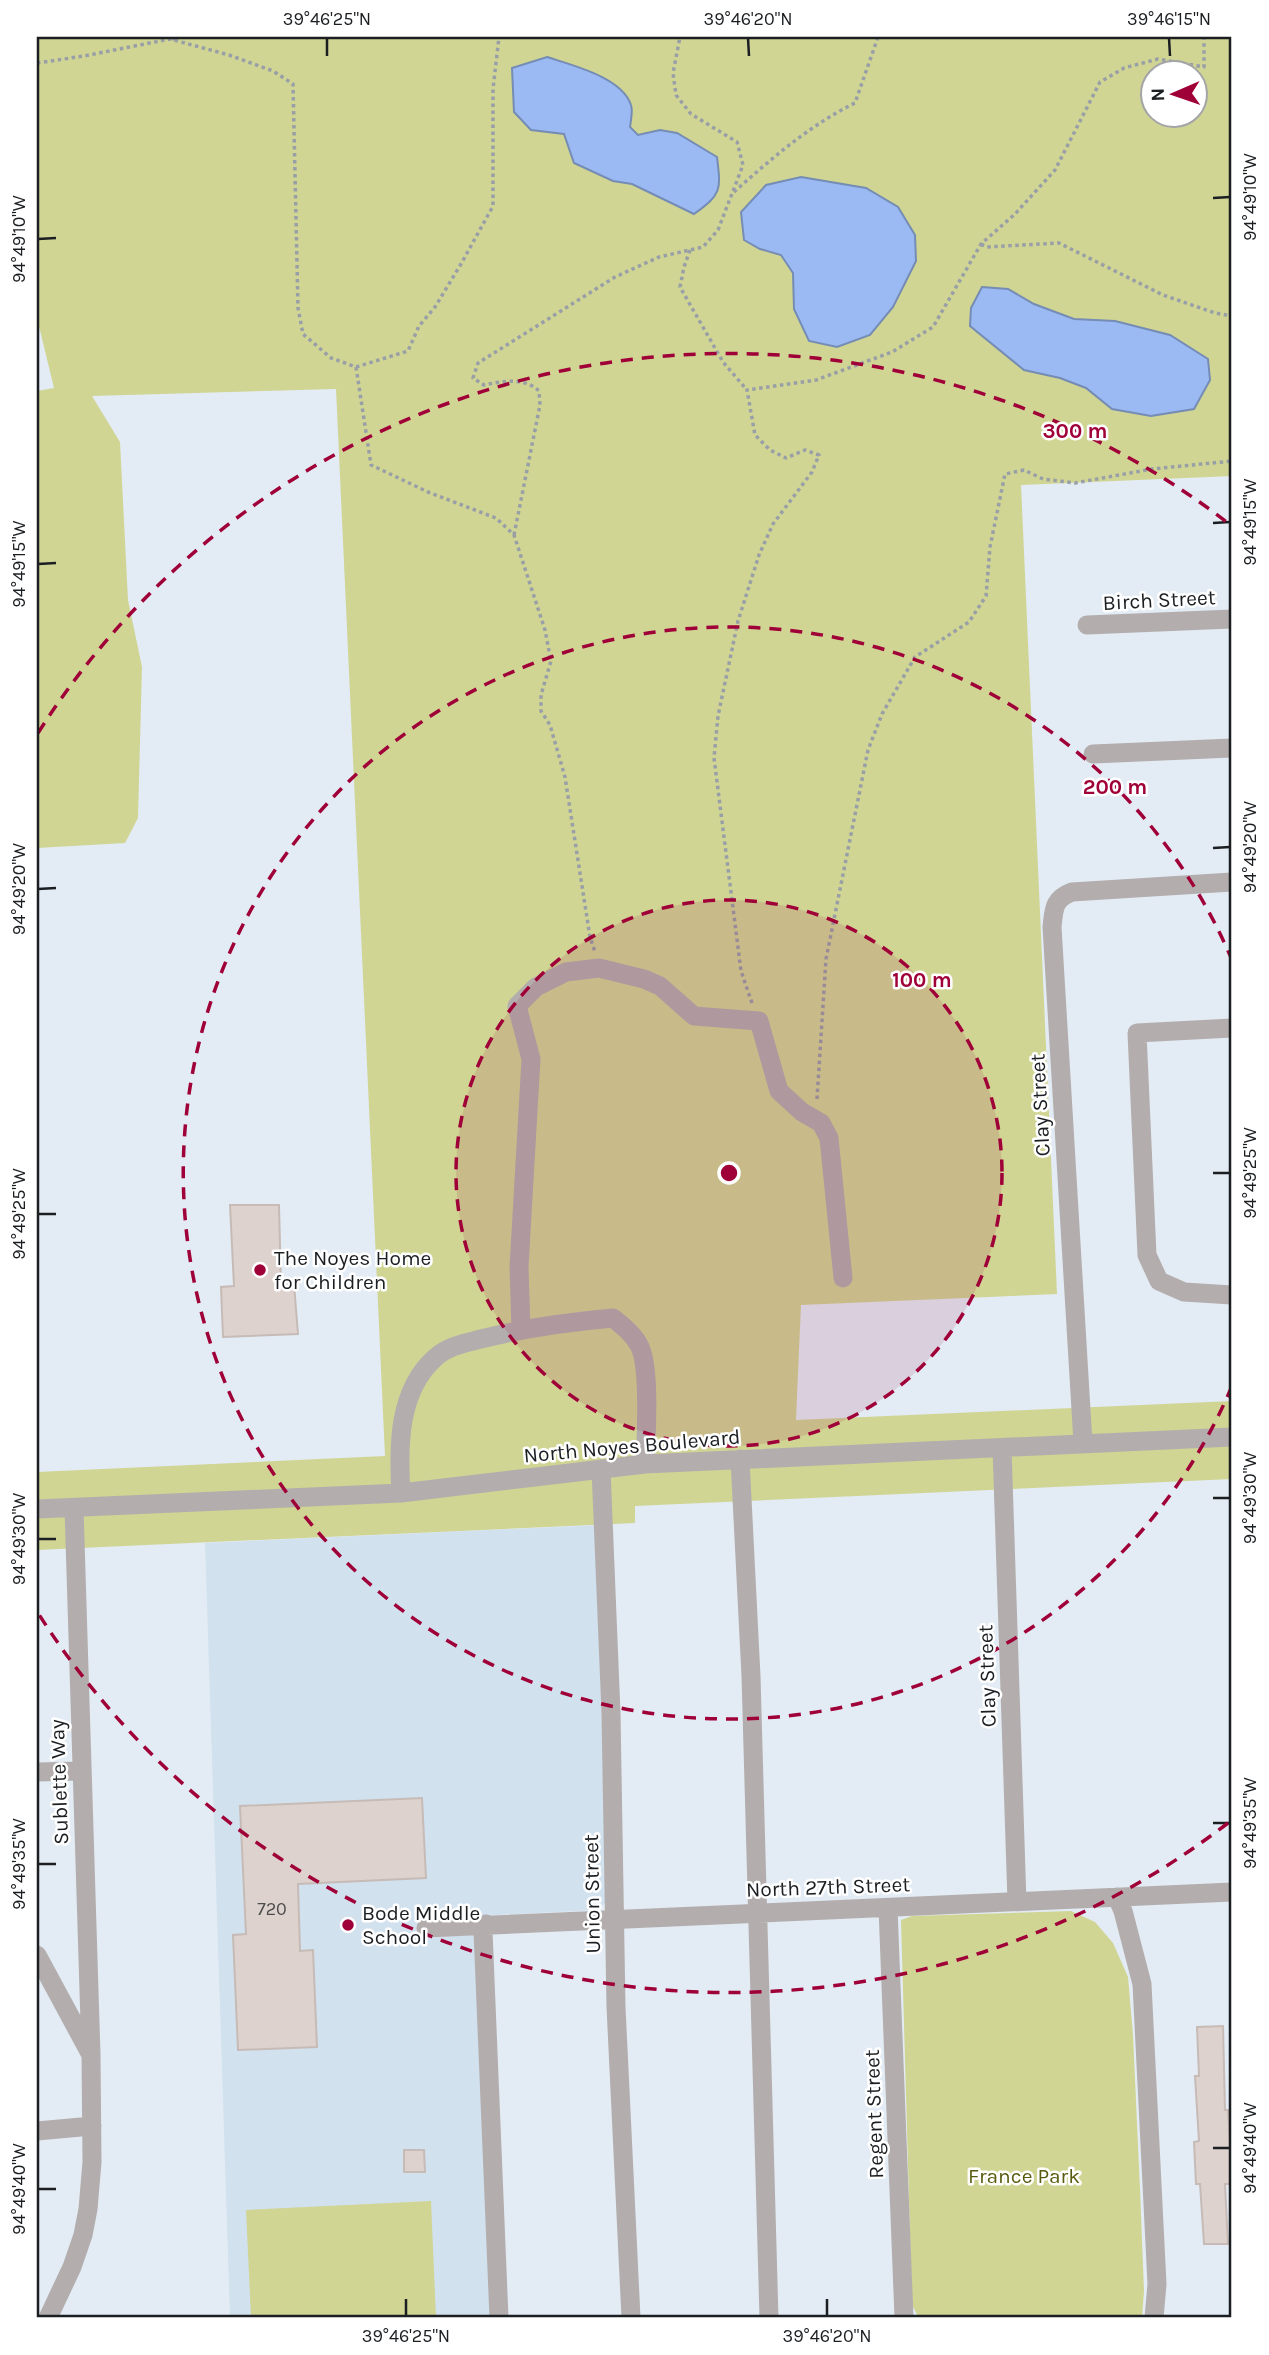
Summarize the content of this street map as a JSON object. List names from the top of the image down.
{
  "streets": {
    "street": [
      "Birch Street",
      "Clay Street",
      "North Noyes Boulevard",
      "Sublette Way",
      "North 27th Street",
      "Union Street",
      "Regent Street"
    ]
  },
  "crossings": [
    ["Clay Street", "North Noyes Boulevard"],
    ["Clay Street", "North 27th Street"],
    ["North Noyes Boulevard", "Sublette Way"],
    ["North Noyes Boulevard", "Union Street"],
    ["North 27th Street", "Union Street"],
    ["North 27th Street", "Regent Street"]
  ],
  "parks": ["France Park"],
  "places": ["The Noyes Home for Children", "Bode Middle School"],
  "house_numbers": ["720"],
  "north": "left",
  "coordinates": [
    "39°46'25\"N",
    "39°46'20\"N",
    "39°46'15\"N",
    "94°49'10\"W",
    "94°49'15\"W",
    "94°49'20\"W",
    "94°49'25\"W",
    "94°49'30\"W",
    "94°49'35\"W",
    "94°49'40\"W"
  ],
  "rings": ["300 m", "200 m", "100 m"]
}
